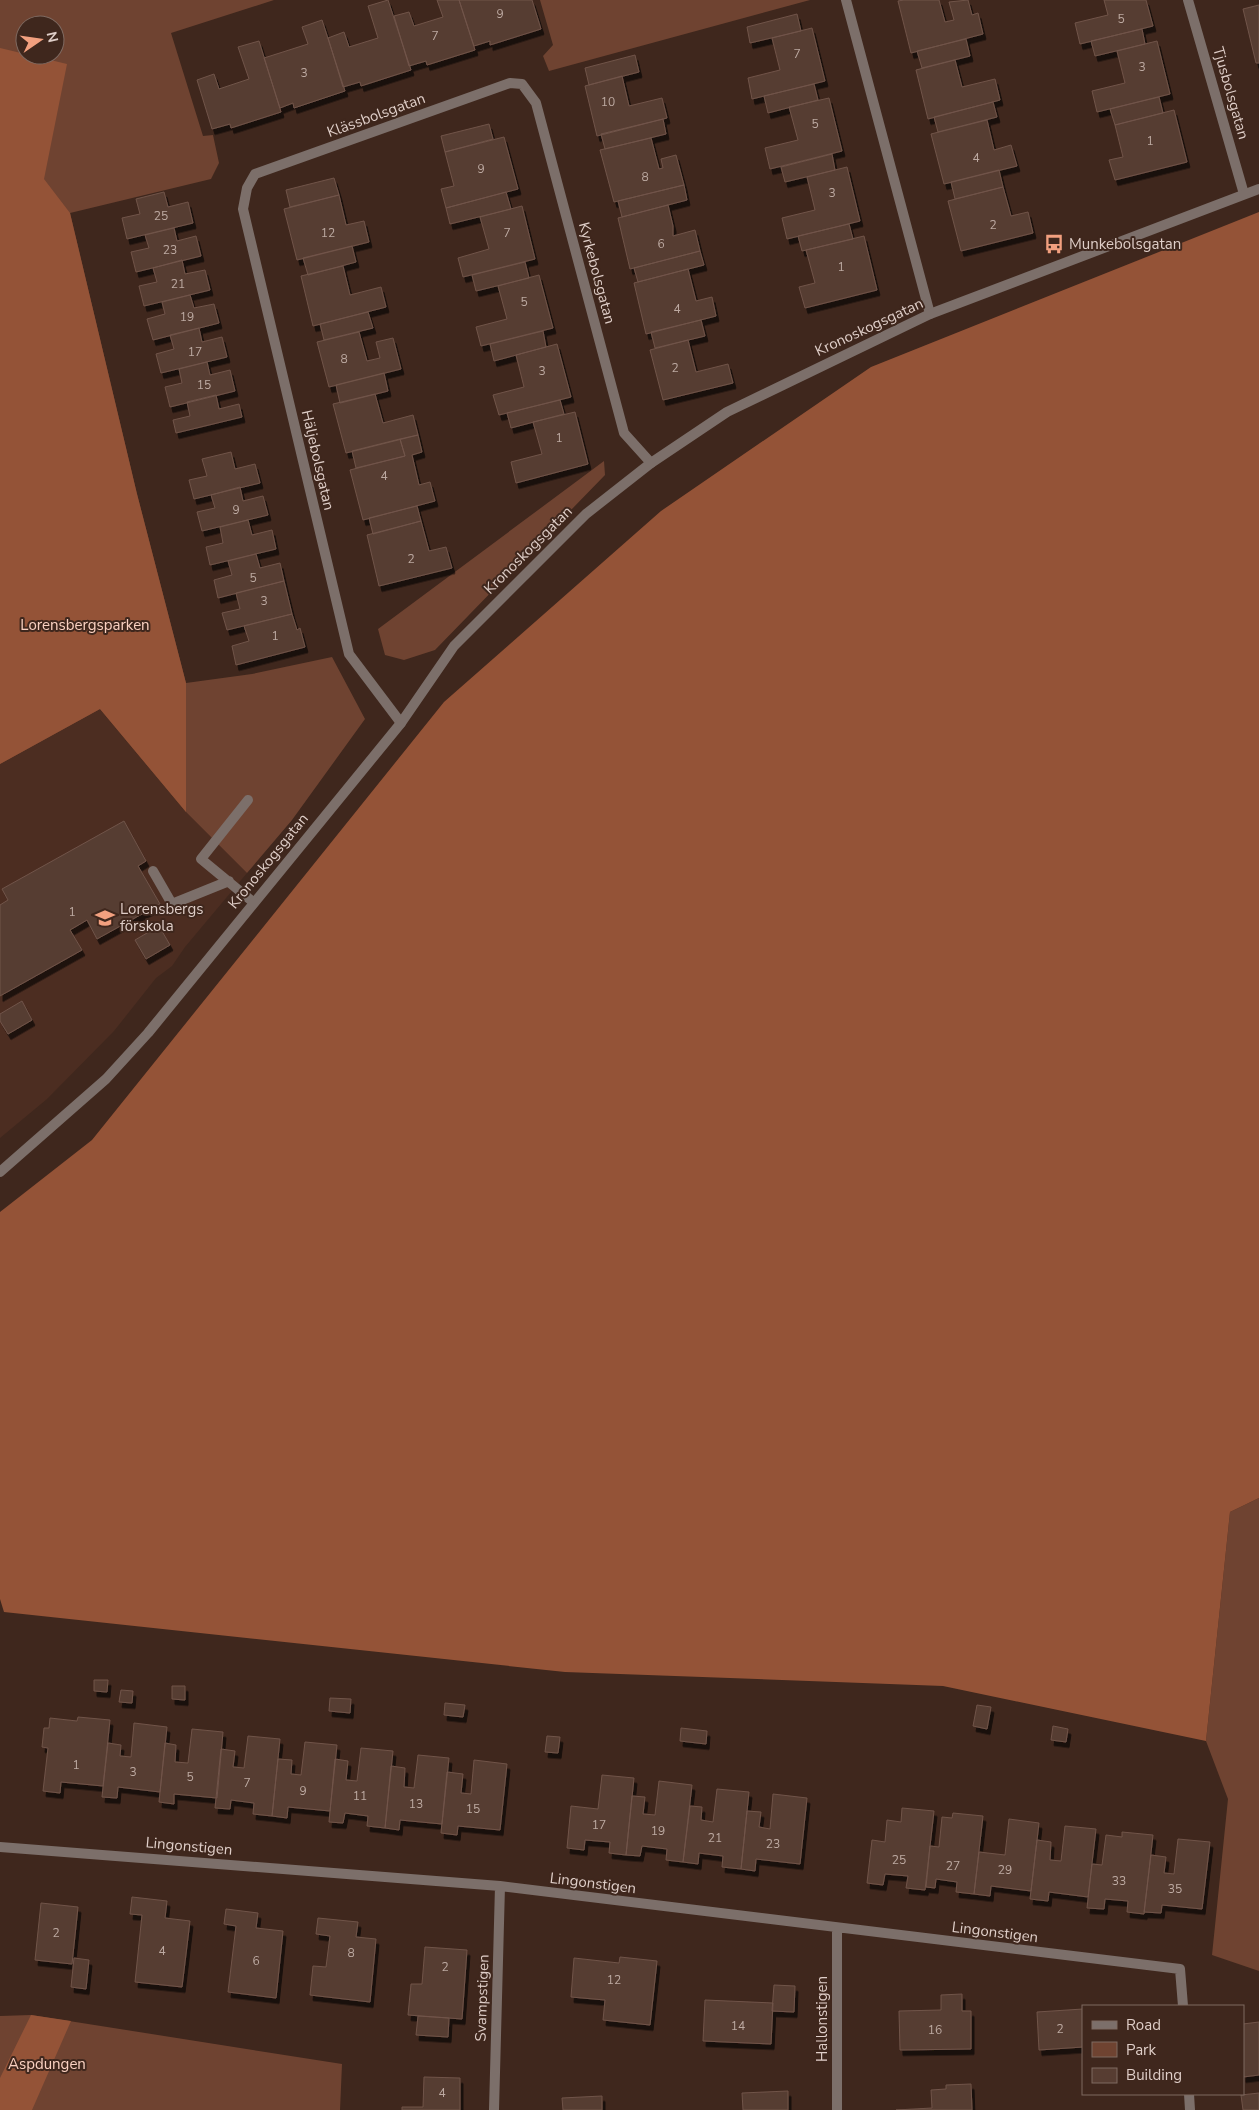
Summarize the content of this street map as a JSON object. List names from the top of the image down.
{
  "streets": {
    "street": [
      "Tjusbolsgatan",
      "Klässbolsgatan",
      "Kyrkebolsgatan",
      "Kronoskogsgatan",
      "Häljebolsgatan",
      "Lingonstigen",
      "Svampstigen",
      "Hallonstigen"
    ]
  },
  "crossings": [
    ["Tjusbolsgatan", "Kronoskogsgatan"],
    ["Klässbolsgatan", "Kyrkebolsgatan"],
    ["Klässbolsgatan", "Häljebolsgatan"],
    ["Kyrkebolsgatan", "Kronoskogsgatan"],
    ["Kronoskogsgatan", "Häljebolsgatan"],
    ["Lingonstigen", "Svampstigen"],
    ["Lingonstigen", "Hallonstigen"]
  ],
  "parks": ["Lorensbergsparken", "Aspdungen"],
  "places": {
    "bus stop": ["Munkebolsgatan"],
    "school or university": ["Lorensbergs förskola"]
  },
  "house_numbers": [
    "9",
    "5",
    "7",
    "7",
    "3",
    "3",
    "10",
    "5",
    "1",
    "4",
    "9",
    "8",
    "3",
    "25",
    "2",
    "12",
    "7",
    "6",
    "23",
    "1",
    "21",
    "5",
    "4",
    "19",
    "17",
    "8",
    "2",
    "3",
    "15",
    "1",
    "4",
    "9",
    "2",
    "5",
    "3",
    "1",
    "1",
    "1",
    "3",
    "5",
    "7",
    "9",
    "11",
    "13",
    "15",
    "17",
    "19",
    "21",
    "23",
    "25",
    "27",
    "29",
    "33",
    "35",
    "2",
    "4",
    "8",
    "6",
    "2",
    "12",
    "14",
    "2",
    "16",
    "4"
  ],
  "legend": ["Road", "Park", "Building"],
  "north": "right"
}
